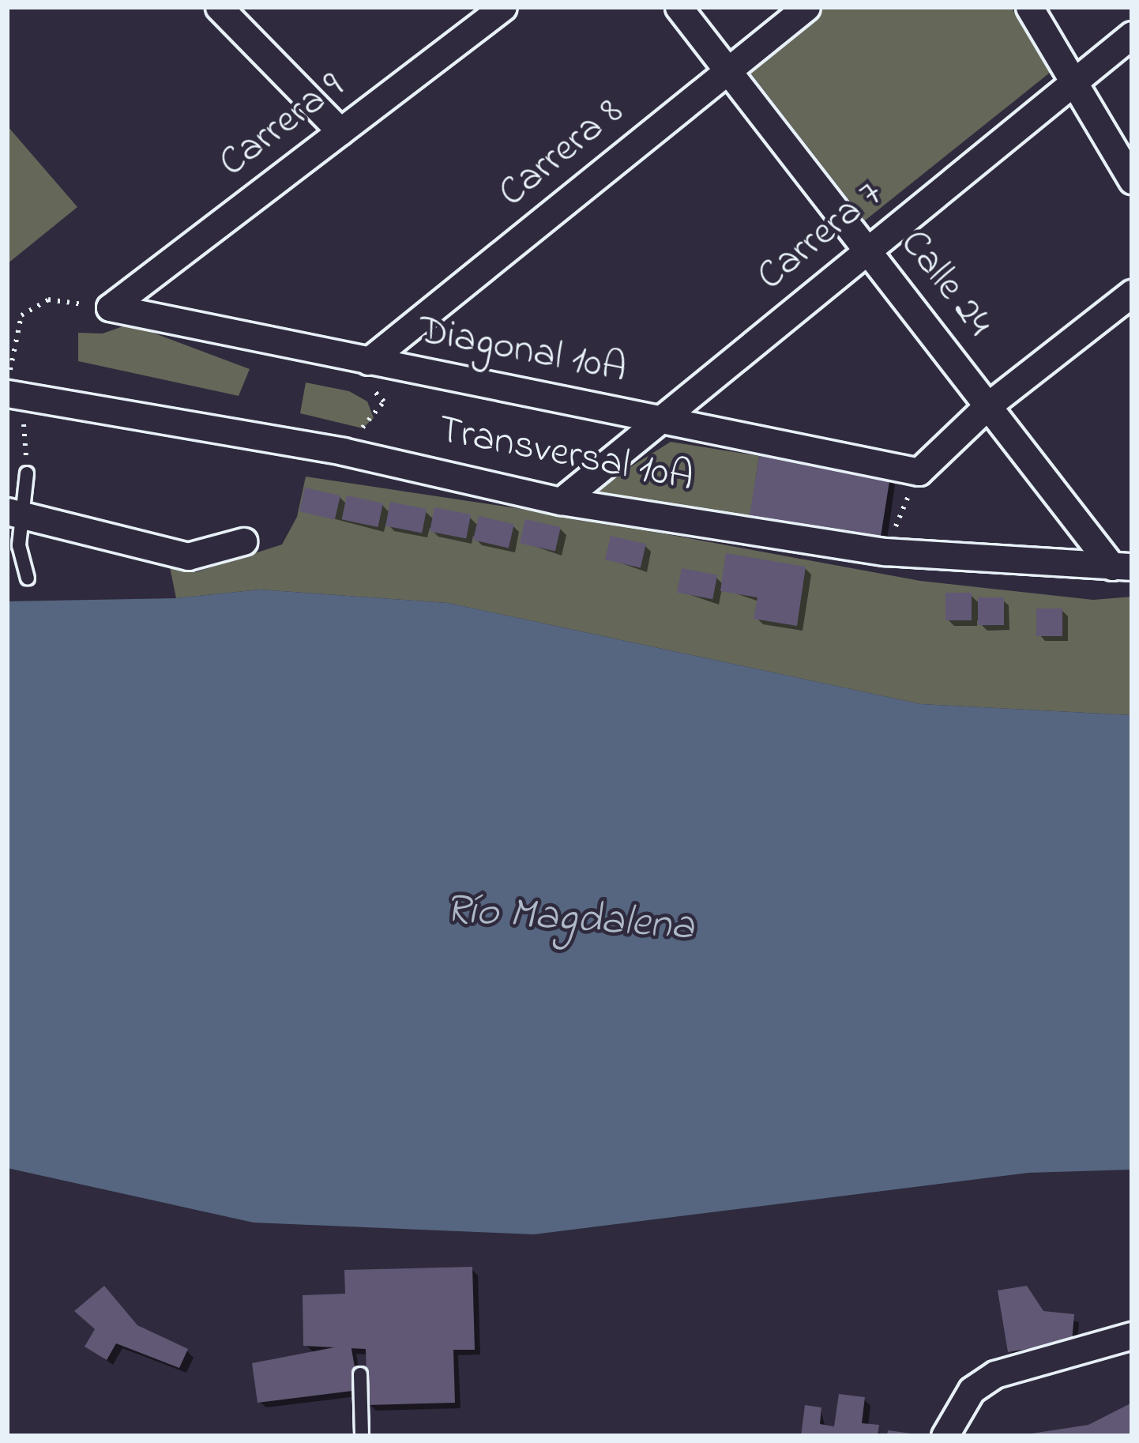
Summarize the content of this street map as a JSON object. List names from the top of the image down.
{
  "streets": {
    "street": [
      "Carrera 9",
      "Carrera 8",
      "Carrera 7",
      "Calle 24",
      "Diagonal 10A",
      "Transversal 10A"
    ]
  },
  "crossings": [
    ["Carrera 9", "Diagonal 10A"],
    ["Carrera 8", "Calle 24"],
    ["Carrera 8", "Diagonal 10A"],
    ["Carrera 7", "Calle 24"],
    ["Carrera 7", "Diagonal 10A"],
    ["Carrera 7", "Transversal 10A"],
    ["Calle 24", "Transversal 10A"]
  ],
  "water": ["Río Magdalena"]
}
